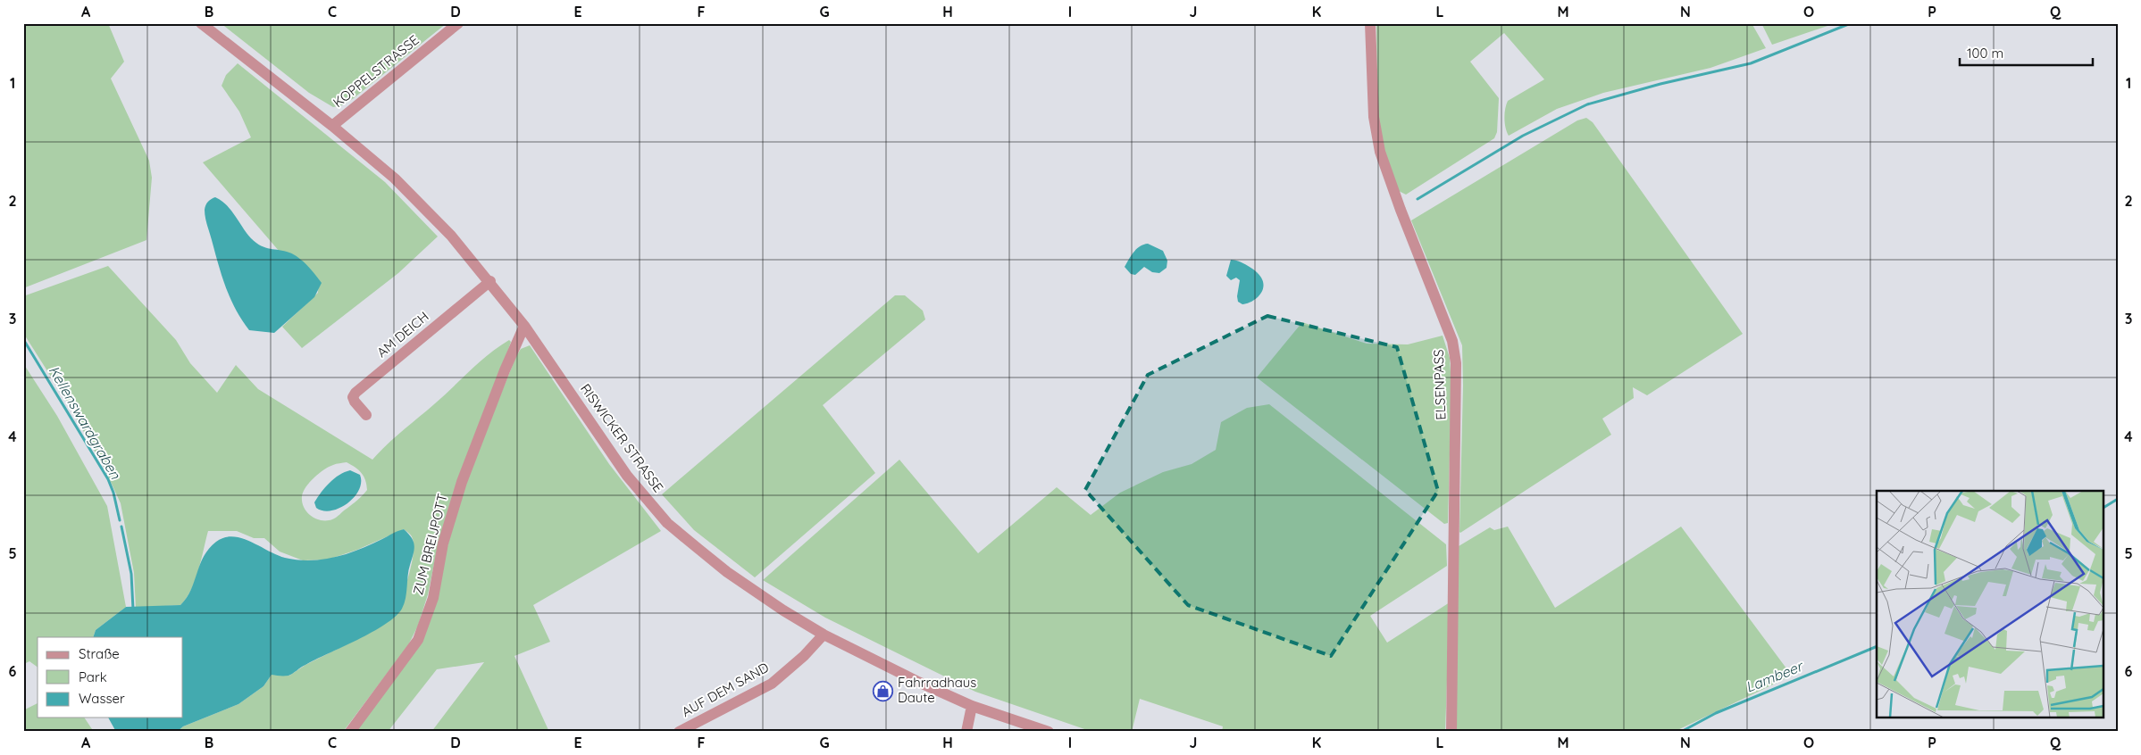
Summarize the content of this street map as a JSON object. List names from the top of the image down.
{
  "streets": {
    "street": [
      "KOPPELSTRASSE",
      "AM DEICH",
      "ELSENPASS",
      "RISWICKER STRASSE",
      "ZUM BREIJPOTT",
      "AUF DEM SAND"
    ]
  },
  "crossings": [
    ["KOPPELSTRASSE", "RISWICKER STRASSE"],
    ["AM DEICH", "RISWICKER STRASSE"],
    ["RISWICKER STRASSE", "ZUM BREIJPOTT"],
    ["RISWICKER STRASSE", "AUF DEM SAND"]
  ],
  "water": ["Kellenswardgraben", "Lambeer"],
  "places": {
    "shop": ["Fahrradhaus Daute"]
  },
  "legend": ["Straße", "Park", "Wasser"],
  "scale_bar": "100 m",
  "grid": {
    "columns": [
      "A",
      "B",
      "C",
      "D",
      "E",
      "F",
      "G",
      "H",
      "I",
      "J",
      "K",
      "L",
      "M",
      "N",
      "O",
      "P",
      "Q"
    ],
    "rows": [
      "1",
      "2",
      "3",
      "4",
      "5",
      "6"
    ]
  }
}
